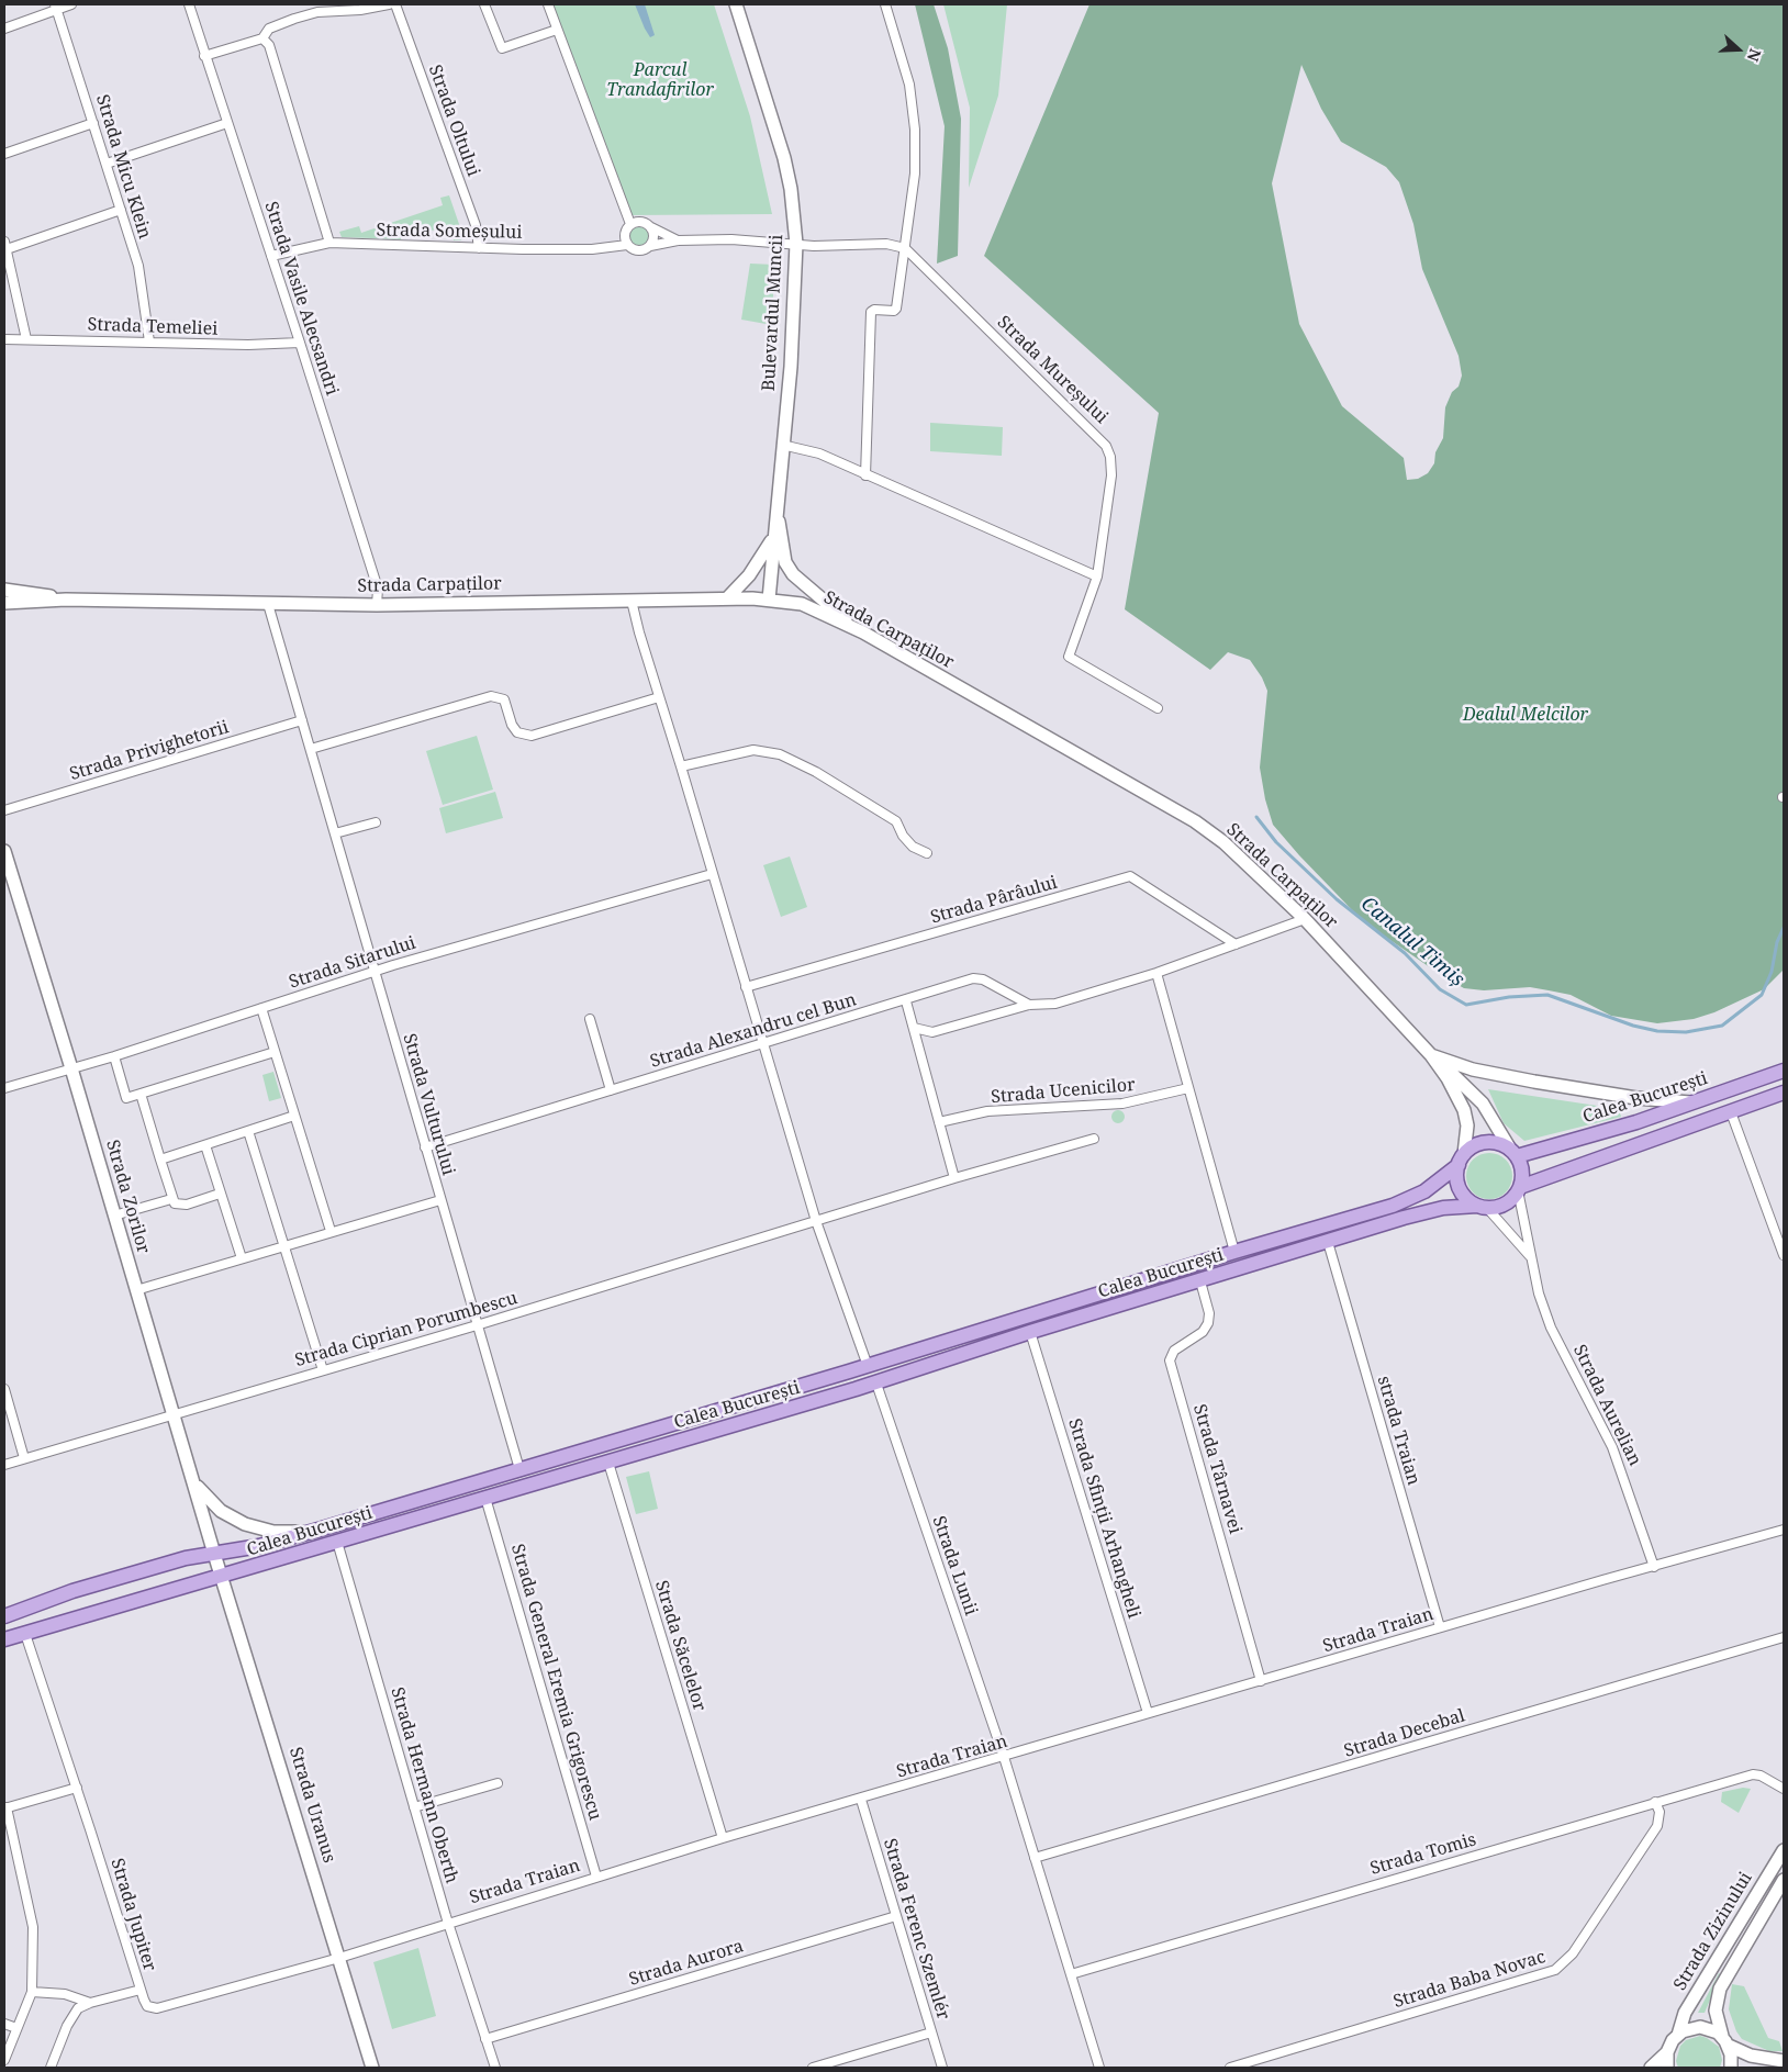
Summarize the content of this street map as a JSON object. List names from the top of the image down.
{
  "streets": {
    "main road": [
      "Bulevardul Muncii",
      "Strada Carpaților",
      "Calea București",
      "Strada Zorilor",
      "Strada Uranus",
      "Strada Zizinului"
    ],
    "street": [
      "Strada Oltului",
      "Strada Micu Klein",
      "Strada Someșului",
      "Strada Vasile Alecsandri",
      "Strada Temeliei",
      "Strada Mureșului",
      "Strada Privighetorii",
      "Strada Pârâului",
      "Strada Sitarului",
      "Strada Alexandru cel Bun",
      "Strada Ucenicilor",
      "Strada Vulturului",
      "Strada Ciprian Porumbescu",
      "Strada Aurelian",
      "strada Traian",
      "Strada Târnavei",
      "Strada Sfinții Arhangheli",
      "Strada Lunii",
      "Strada Traian",
      "Strada Săcelelor",
      "Strada General Eremia Grigorescu",
      "Strada Decebal",
      "Strada Hermann Oberth",
      "Strada Tomis",
      "Strada Jupiter",
      "Strada Ferenc Szemlér",
      "Strada Aurora",
      "Strada Baba Novac"
    ]
  },
  "crossings": [
    ["Strada Oltului", "Strada Someșului"],
    ["Strada Micu Klein", "Strada Temeliei"],
    ["Strada Someșului", "Strada Vasile Alecsandri"],
    ["Strada Someșului", "Bulevardul Muncii"],
    ["Strada Vasile Alecsandri", "Strada Temeliei"],
    ["Strada Vasile Alecsandri", "Strada Carpaților"],
    ["Bulevardul Muncii", "Strada Carpaților"],
    ["Strada Carpaților", "Calea București"],
    ["Strada Carpaților", "Strada Vulturului"],
    ["Strada Carpaților", "Strada Aurelian"],
    ["Strada Privighetorii", "Strada Vulturului"],
    ["Strada Sitarului", "Strada Vulturului"],
    ["Strada Sitarului", "Strada Zorilor"],
    ["Strada Alexandru cel Bun", "Strada Vulturului"],
    ["Calea București", "Strada Vulturului"],
    ["Calea București", "Strada Zorilor"],
    ["Calea București", "Strada Aurelian"],
    ["Calea București", "strada Traian"],
    ["Calea București", "Strada Târnavei"],
    ["Calea București", "Strada Sfinții Arhangheli"],
    ["Calea București", "Strada Lunii"],
    ["Calea București", "Strada Săcelelor"],
    ["Calea București", "Strada General Eremia Grigorescu"],
    ["Calea București", "Strada Hermann Oberth"],
    ["Calea București", "Strada Uranus"],
    ["Calea București", "Strada Jupiter"],
    ["Strada Vulturului", "Strada Ciprian Porumbescu"],
    ["Strada Zorilor", "Strada Ciprian Porumbescu"],
    ["Strada Zorilor", "Strada Uranus"],
    ["Strada Aurelian", "Strada Traian"],
    ["strada Traian", "Strada Traian"],
    ["Strada Târnavei", "Strada Traian"],
    ["Strada Sfinții Arhangheli", "Strada Traian"],
    ["Strada Lunii", "Strada Traian"],
    ["Strada Lunii", "Strada Decebal"],
    ["Strada Lunii", "Strada Tomis"],
    ["Strada Traian", "Strada Săcelelor"],
    ["Strada Traian", "Strada General Eremia Grigorescu"],
    ["Strada Traian", "Strada Hermann Oberth"],
    ["Strada Traian", "Strada Uranus"],
    ["Strada Traian", "Strada Jupiter"],
    ["Strada Traian", "Strada Ferenc Szemlér"],
    ["Strada Hermann Oberth", "Strada Aurora"],
    ["Strada Tomis", "Strada Baba Novac"],
    ["Strada Ferenc Szemlér", "Strada Aurora"]
  ],
  "water": ["Canalul Timiș"],
  "parks": ["Parcul Trandafirilor", "Dealul Melcilor"],
  "north": "right"
}
